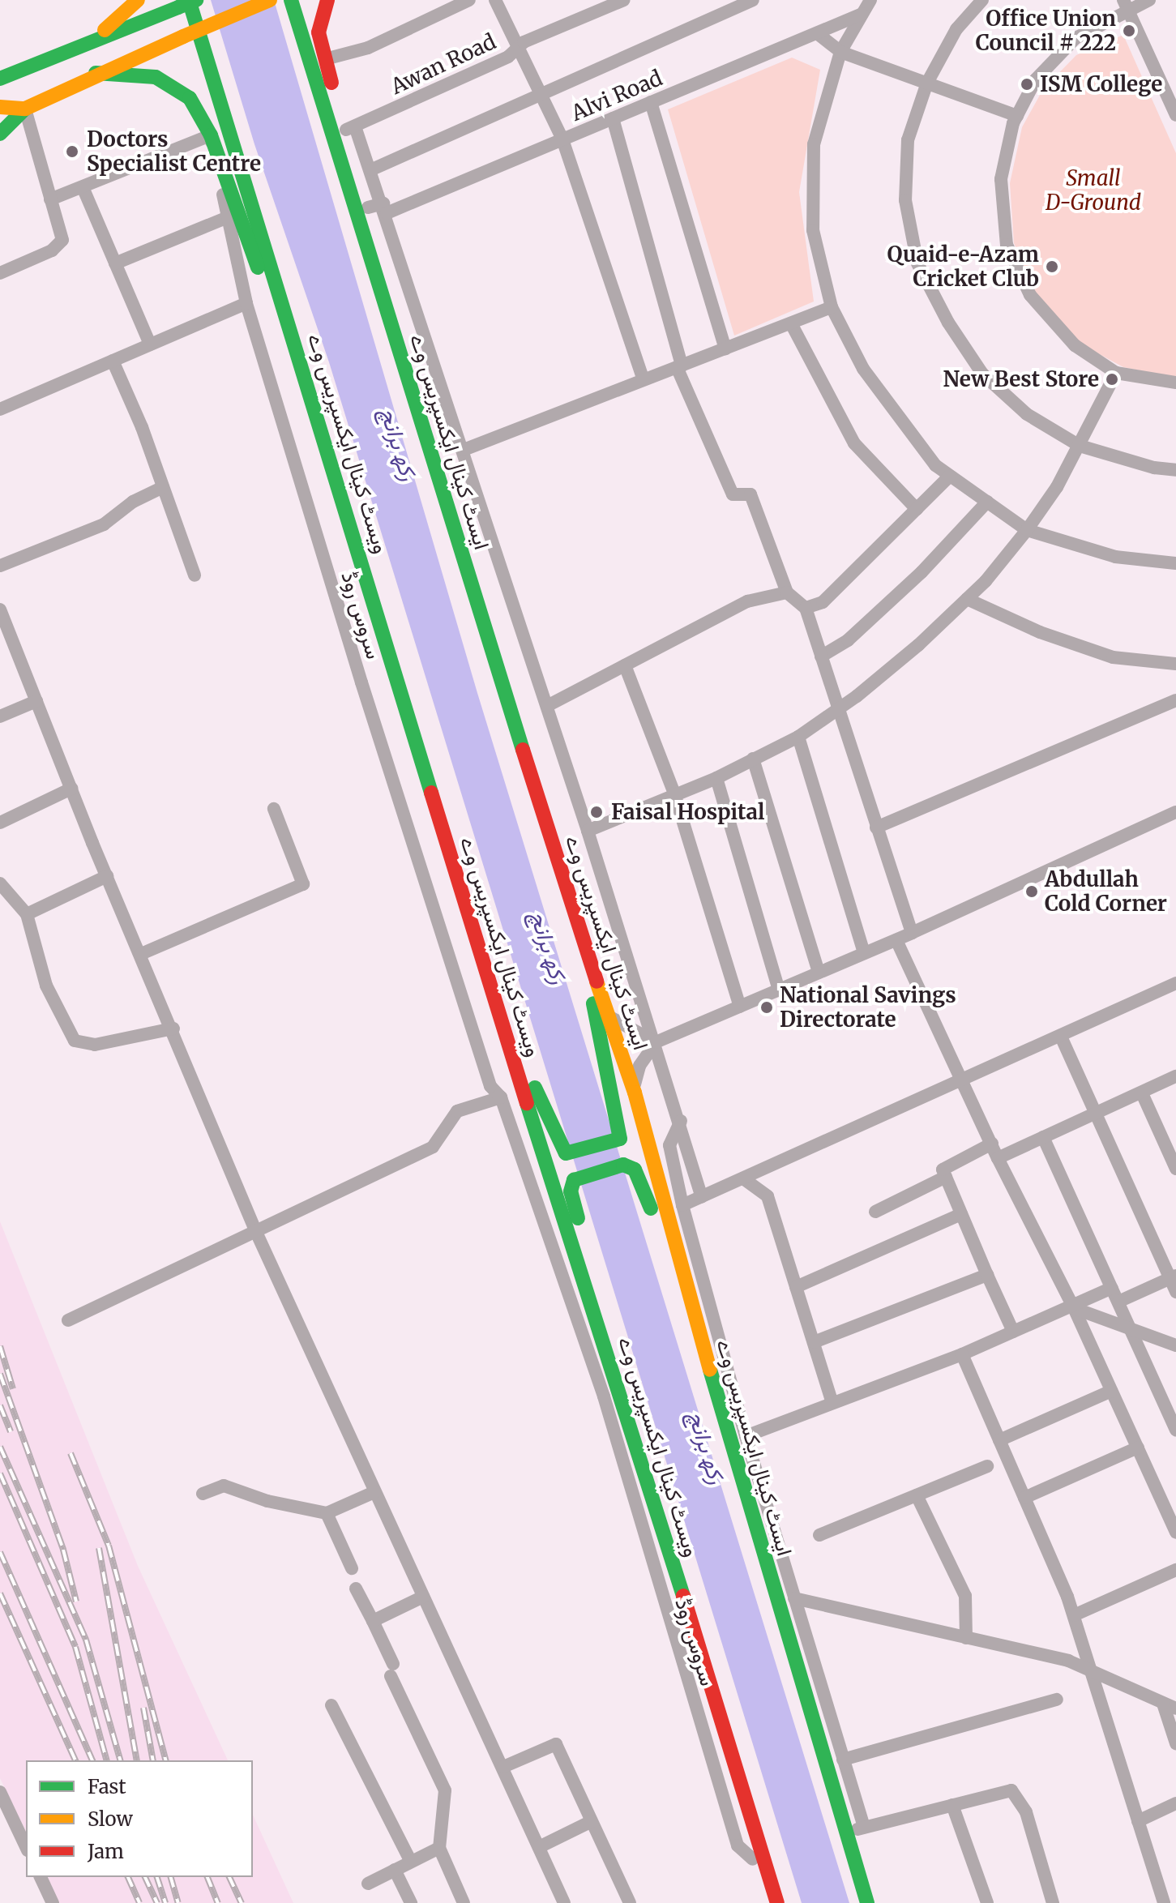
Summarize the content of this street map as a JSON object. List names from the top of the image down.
{
  "streets": {
    "main road": ["ایسٹ کینال ایکسپریس وے", "ویسٹ کینال ایکسپریس وے"],
    "street": ["Awan Road", "Alvi Road", "سروس روڈ"]
  },
  "water": ["رکھ برانچ"],
  "parks": ["Small D-Ground"],
  "places": [
    "Office Union Council # 222",
    "ISM College",
    "Doctors Specialist Centre",
    "Quaid-e-Azam Cricket Club",
    "New Best Store",
    "Faisal Hospital",
    "Abdullah Cold Corner",
    "National Savings Directorate"
  ],
  "legend": ["Fast", "Slow", "Jam"]
}
